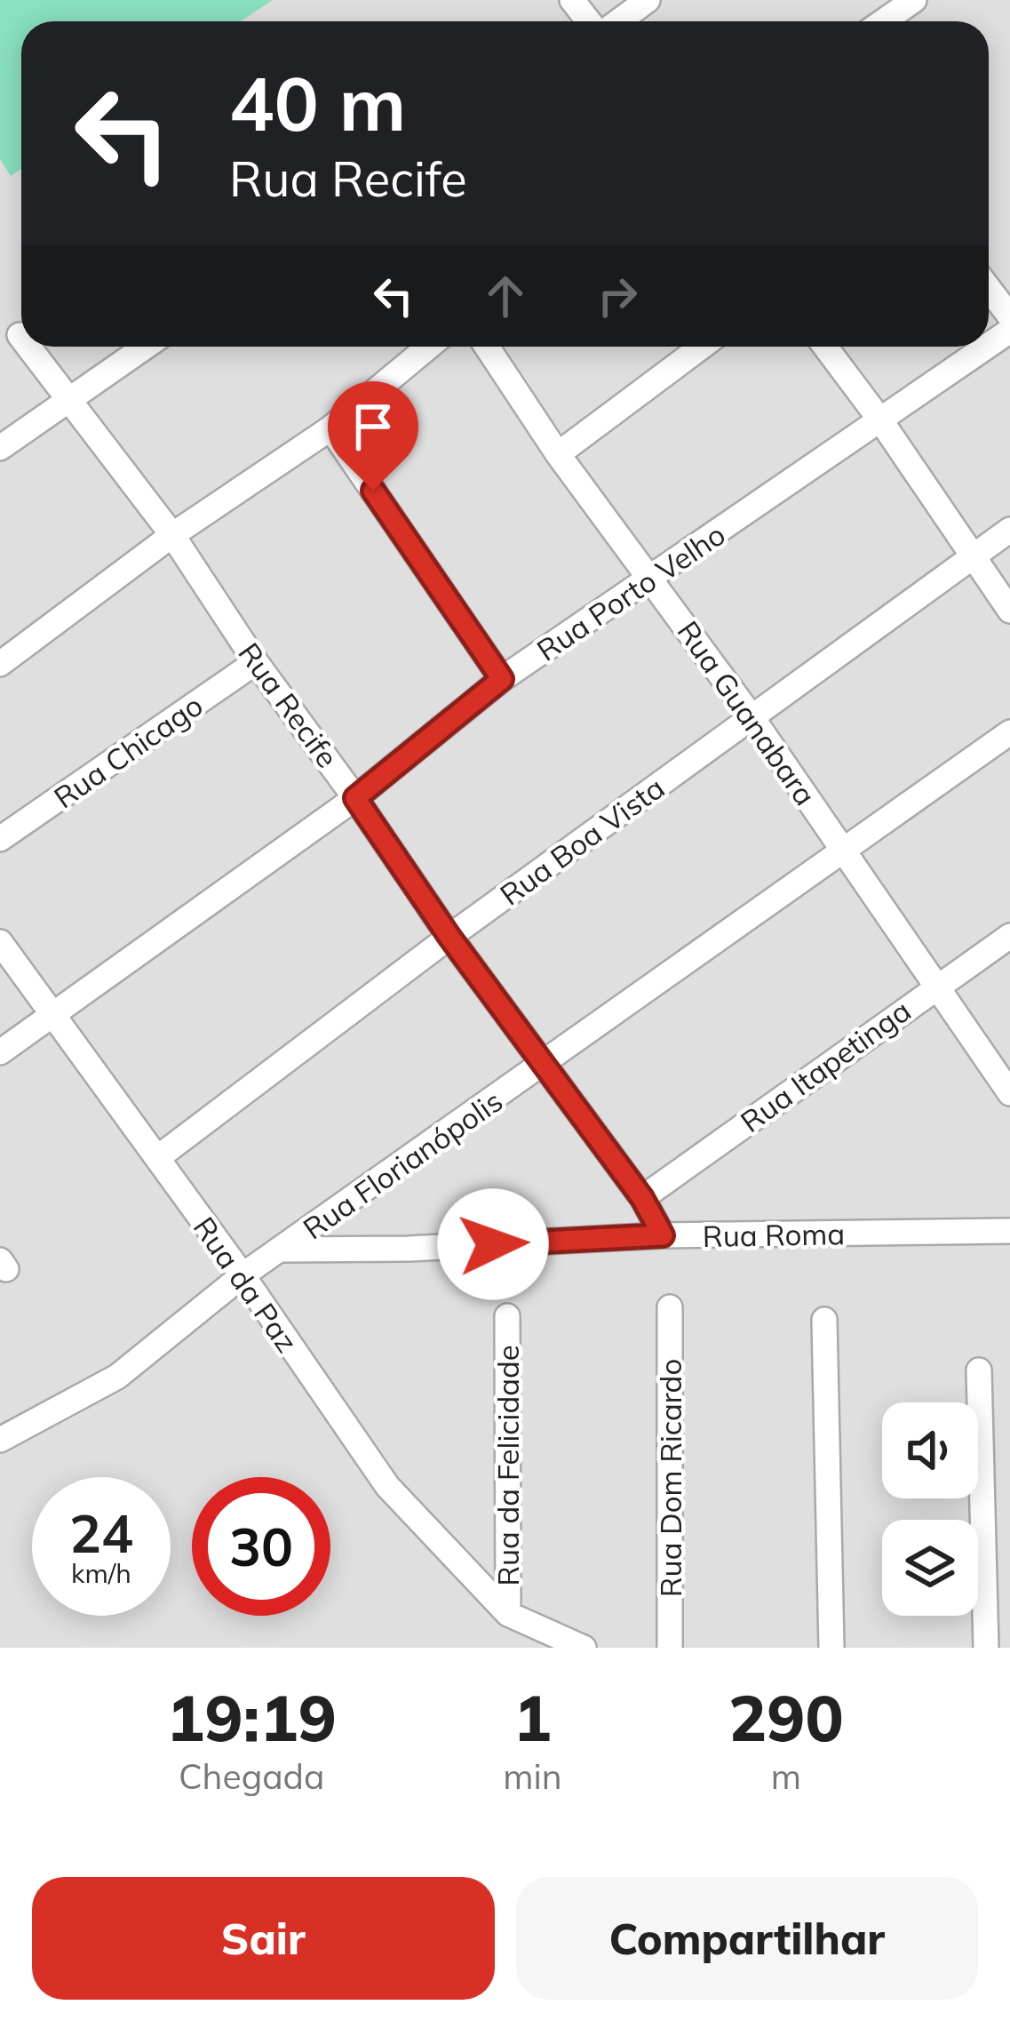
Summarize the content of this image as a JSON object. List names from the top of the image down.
{
  "streets": {
    "street": [
      "Rua Porto Velho",
      "Rua Recife",
      "Rua Guanabara",
      "Rua Chicago",
      "Rua Boa Vista",
      "Rua Itapetinga",
      "Rua Florianópolis",
      "Rua Roma",
      "Rua da Paz",
      "Rua da Felicidade",
      "Rua Dom Ricardo"
    ]
  },
  "crossings": [
    ["Rua Porto Velho", "Rua Recife"],
    ["Rua Porto Velho", "Rua Guanabara"],
    ["Rua Porto Velho", "Rua da Paz"],
    ["Rua Recife", "Rua Chicago"],
    ["Rua Recife", "Rua Boa Vista"],
    ["Rua Recife", "Rua Itapetinga"],
    ["Rua Recife", "Rua Florianópolis"],
    ["Rua Recife", "Rua Roma"],
    ["Rua Guanabara", "Rua Boa Vista"],
    ["Rua Guanabara", "Rua Itapetinga"],
    ["Rua Guanabara", "Rua Florianópolis"],
    ["Rua Boa Vista", "Rua da Paz"],
    ["Rua Florianópolis", "Rua Roma"],
    ["Rua Florianópolis", "Rua da Paz"],
    ["Rua da Paz", "Rua da Felicidade"]
  ],
  "page": {
    "turn": ["40 m", "Rua Recife"],
    "speed": "24 km/h",
    "limit": "30",
    "eta": [
      "19:19",
      "Chegada",
      "1",
      "min",
      "290",
      "m"
    ],
    "buttons": ["Sair", "Compartilhar"]
  }
}
